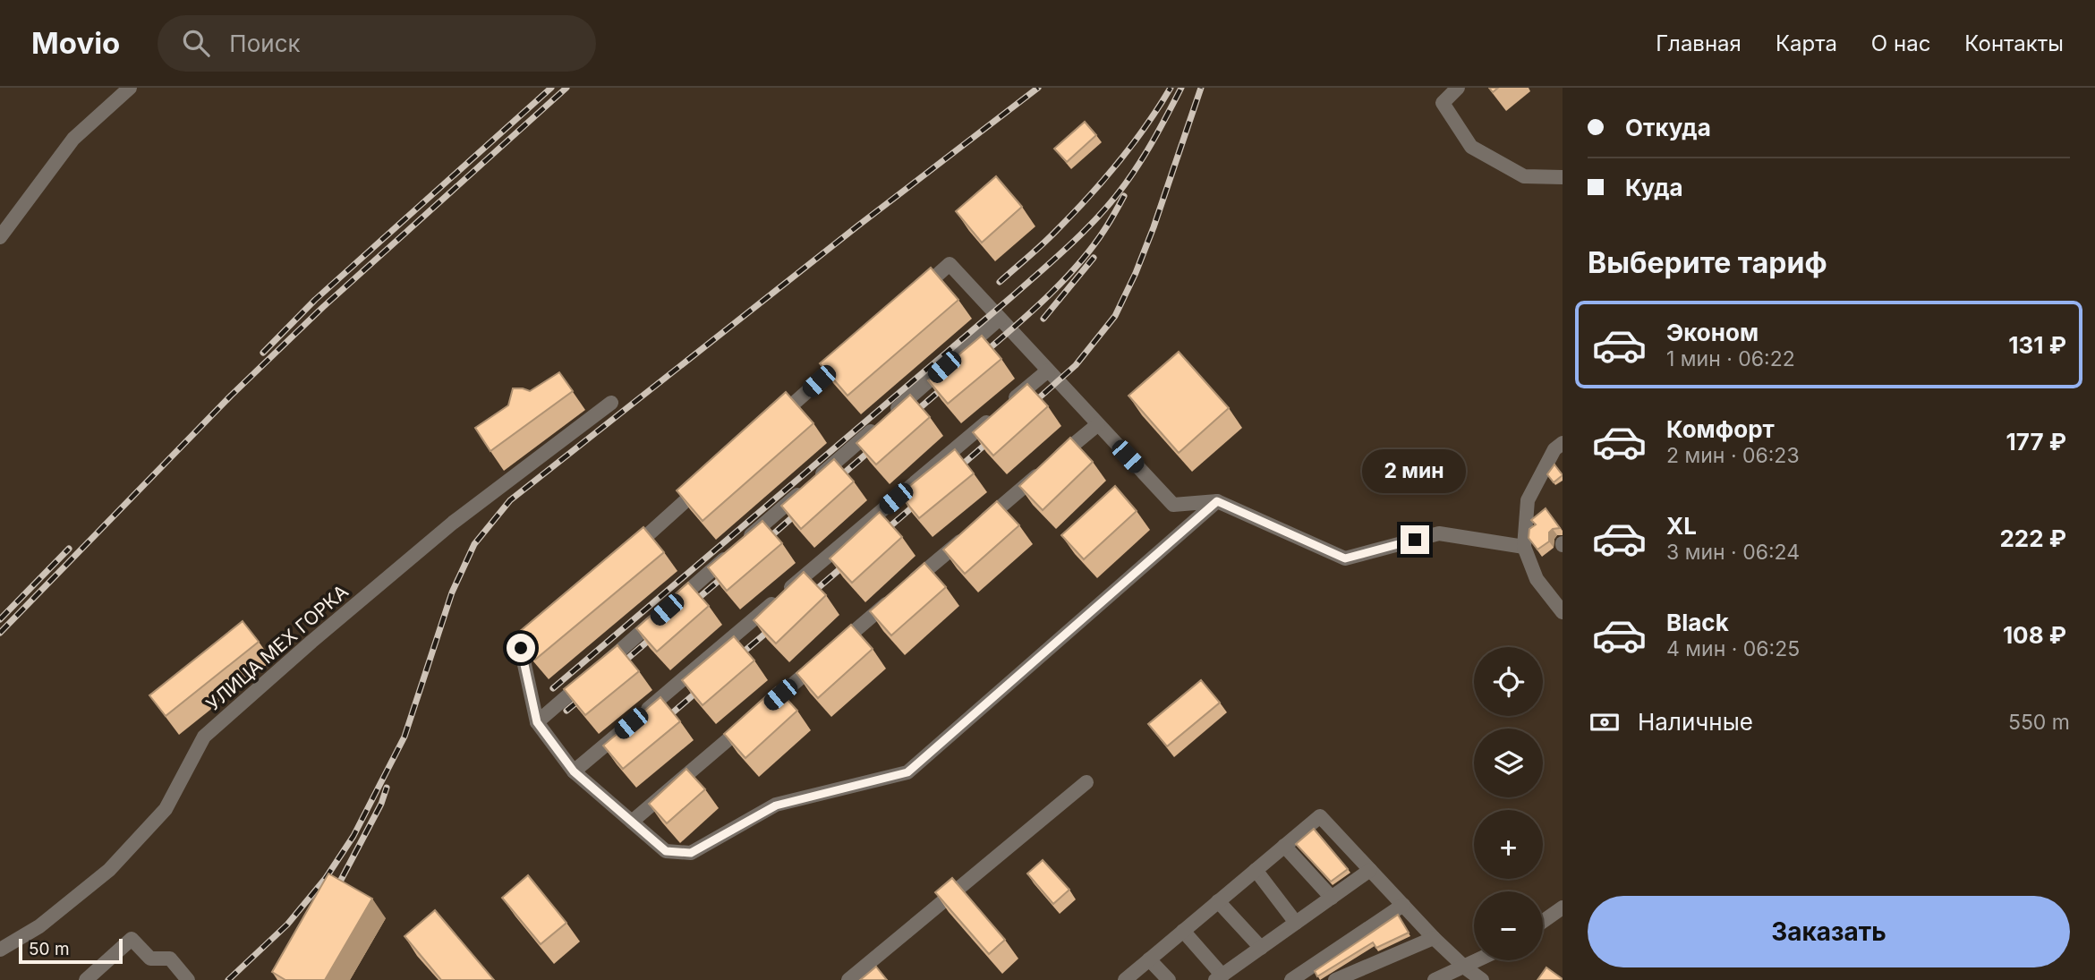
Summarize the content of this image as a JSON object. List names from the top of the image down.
{
  "streets": {
    "street": ["УЛИЦА МЕХ ГОРКА"]
  },
  "scale_bar": "50 m",
  "page": {
    "header": "Movio",
    "search": "Поиск",
    "nav": [
      "Главная",
      "Карта",
      "О нас",
      "Контакты"
    ],
    "banner": ["Откуда", "Куда"],
    "heading": "Выберите тариф",
    "list": [
      {
        "name": "Эконом",
        "note": "1 мин · 06:22",
        "value": "131 ₽"
      },
      {
        "name": "Комфорт",
        "note": "2 мин · 06:23",
        "value": "177 ₽"
      },
      {
        "name": "XL",
        "note": "3 мин · 06:24",
        "value": "222 ₽"
      },
      {
        "name": "Black",
        "note": "4 мин · 06:25",
        "value": "108 ₽"
      }
    ],
    "bubble": "2 мин",
    "map_buttons": ["+", "−"],
    "pay": ["Наличные", "550 m"],
    "buttons": "Заказать",
    "scale": "50 m"
  }
}
